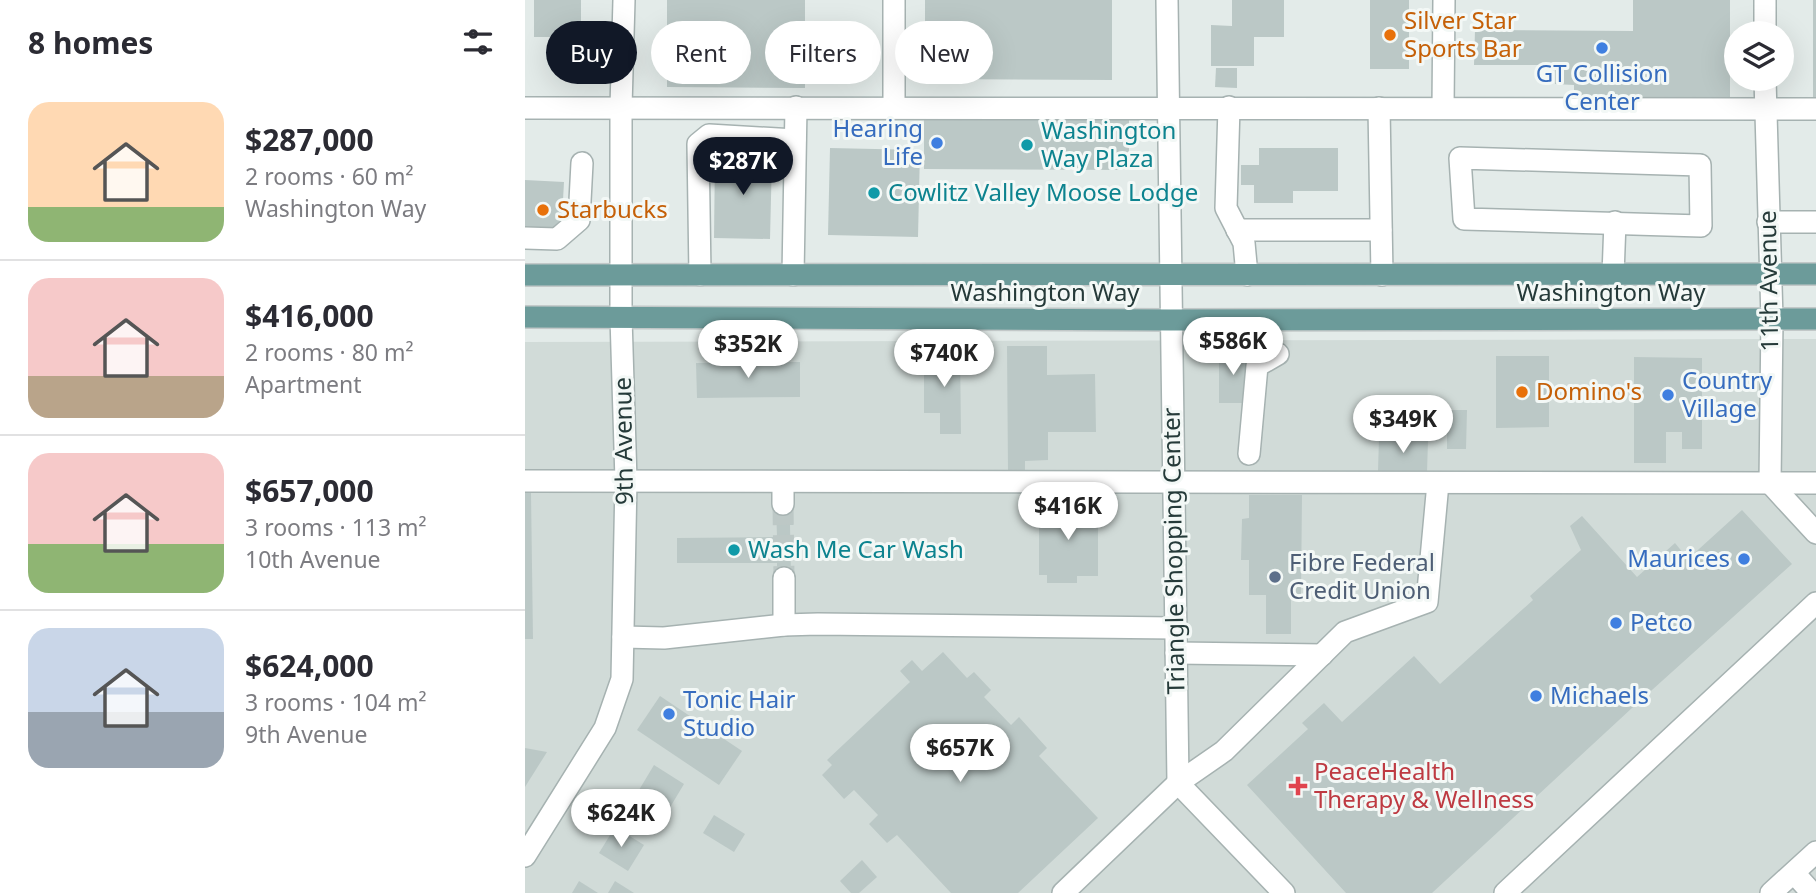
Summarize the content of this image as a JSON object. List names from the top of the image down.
{
  "streets": {
    "main road": ["Washington Way"],
    "street": ["11th Avenue", "9th Avenue", "Triangle Shopping Center"]
  },
  "crossings": [
    ["11th Avenue", "Washington Way"],
    ["Washington Way", "9th Avenue"],
    ["Washington Way", "Triangle Shopping Center"]
  ],
  "places": {
    "other": [
      "Silver Star Sports Bar",
      "GT Collision Center",
      "Hearing Life",
      "Washington Way Plaza",
      "Cowlitz Valley Moose Lodge",
      "Starbucks",
      "Domino's",
      "Country Village",
      "Wash Me Car Wash",
      "Maurices",
      "Fibre Federal Credit Union",
      "Petco",
      "Michaels",
      "Tonic Hair Studio"
    ],
    "health": ["PeaceHealth Therapy & Wellness"]
  },
  "page": {
    "heading": "8 homes",
    "chip": [
      "Buy",
      "Rent",
      "Filters",
      "New"
    ],
    "list": [
      {
        "name": "$287,000",
        "note": "2 rooms · 60 m² · Washington Way"
      },
      {
        "name": "$416,000",
        "note": "2 rooms · 80 m² · Apartment"
      },
      {
        "name": "$657,000",
        "note": "3 rooms · 113 m² · 10th Avenue"
      },
      {
        "name": "$624,000",
        "note": "3 rooms · 104 m² · 9th Avenue"
      }
    ],
    "price": [
      "$287K",
      "$586K",
      "$352K",
      "$740K",
      "$349K",
      "$416K",
      "$657K",
      "$624K"
    ]
  }
}
